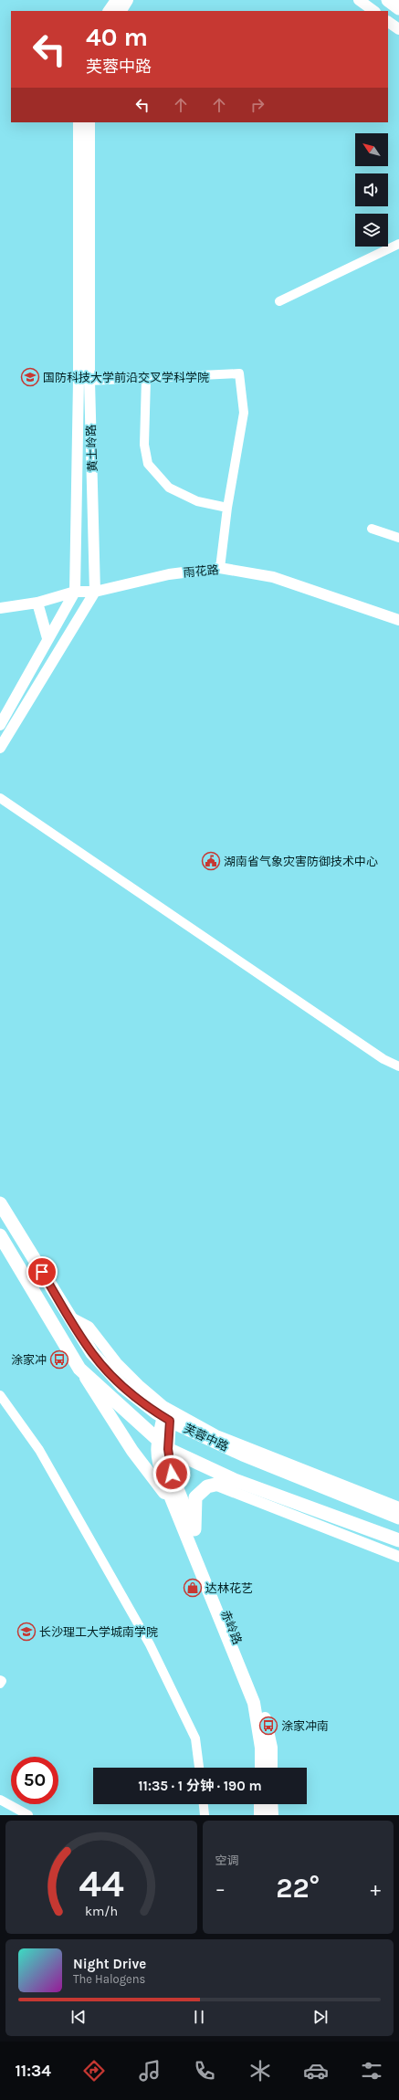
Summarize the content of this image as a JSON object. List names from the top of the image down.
{
  "streets": {
    "main road": ["芙蓉中路", "赤岭路"],
    "street": ["黄土岭路", "雨花路"]
  },
  "crossings": [
    ["黄土岭路", "雨花路"],
    ["芙蓉中路", "赤岭路"]
  ],
  "places": {
    "school or university": ["国防科技大学前沿交叉学科学院", "长沙理工大学城南学院"],
    "public building": ["湖南省气象灾害防御技术中心"],
    "bus stop": ["涂家冲", "涂家冲南"],
    "shop": ["达林花艺"]
  },
  "north": "top left",
  "page": {
    "turn": ["40 m", "芙蓉中路"],
    "limit": "50",
    "trip": "11:35 · 1 分钟 · 190 m",
    "tile": "空调",
    "heat": ["−", "22°", "+"],
    "song": ["Night Drive", "The Halogens"],
    "tabs": "11:34",
    "gauge": ["44", "km/h"]
  }
}
